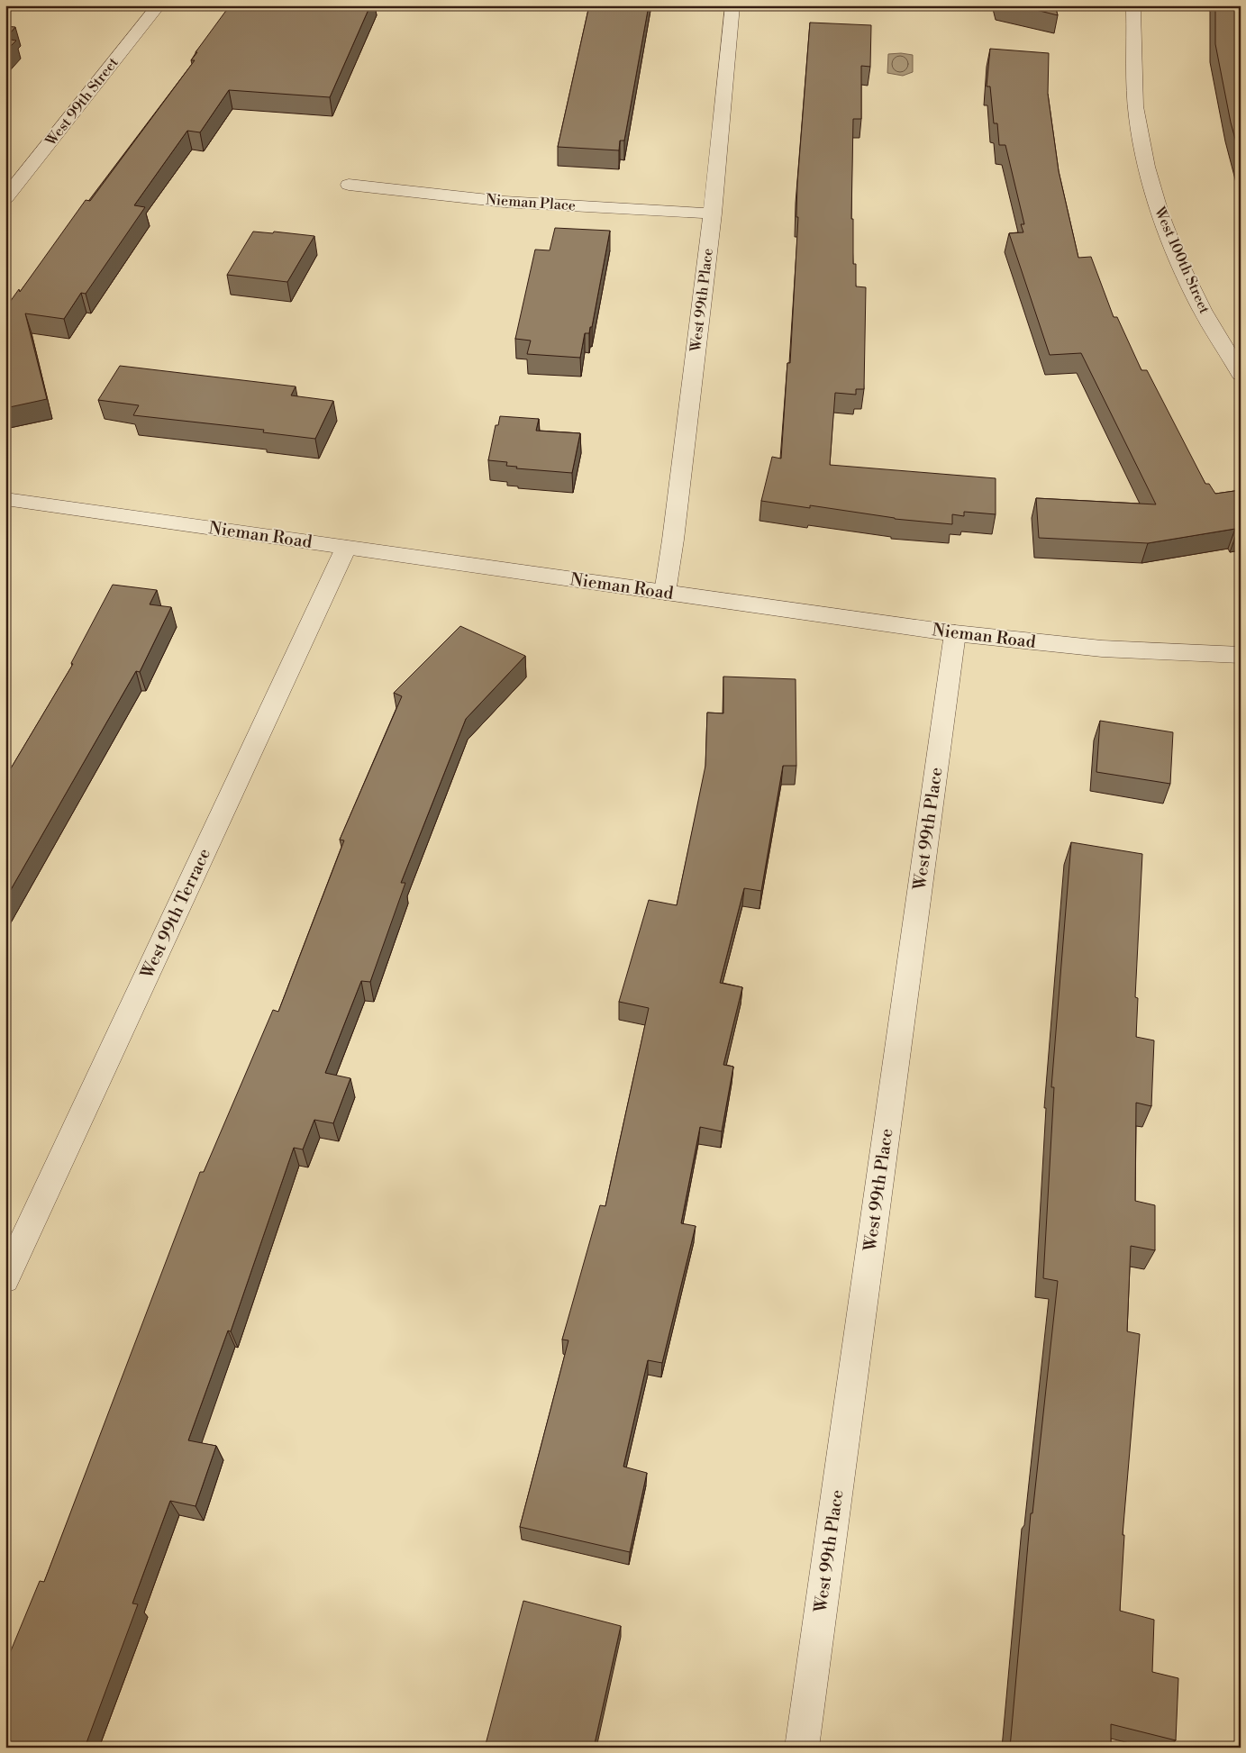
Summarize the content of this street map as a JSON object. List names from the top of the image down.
{
  "streets": {
    "street": [
      "West 99th Street",
      "Nieman Place",
      "West 100th Street",
      "West 99th Place",
      "Nieman Road",
      "West 99th Terrace"
    ]
  },
  "crossings": [
    ["Nieman Place", "West 99th Place"],
    ["West 99th Place", "Nieman Road"],
    ["Nieman Road", "West 99th Terrace"]
  ]
}
